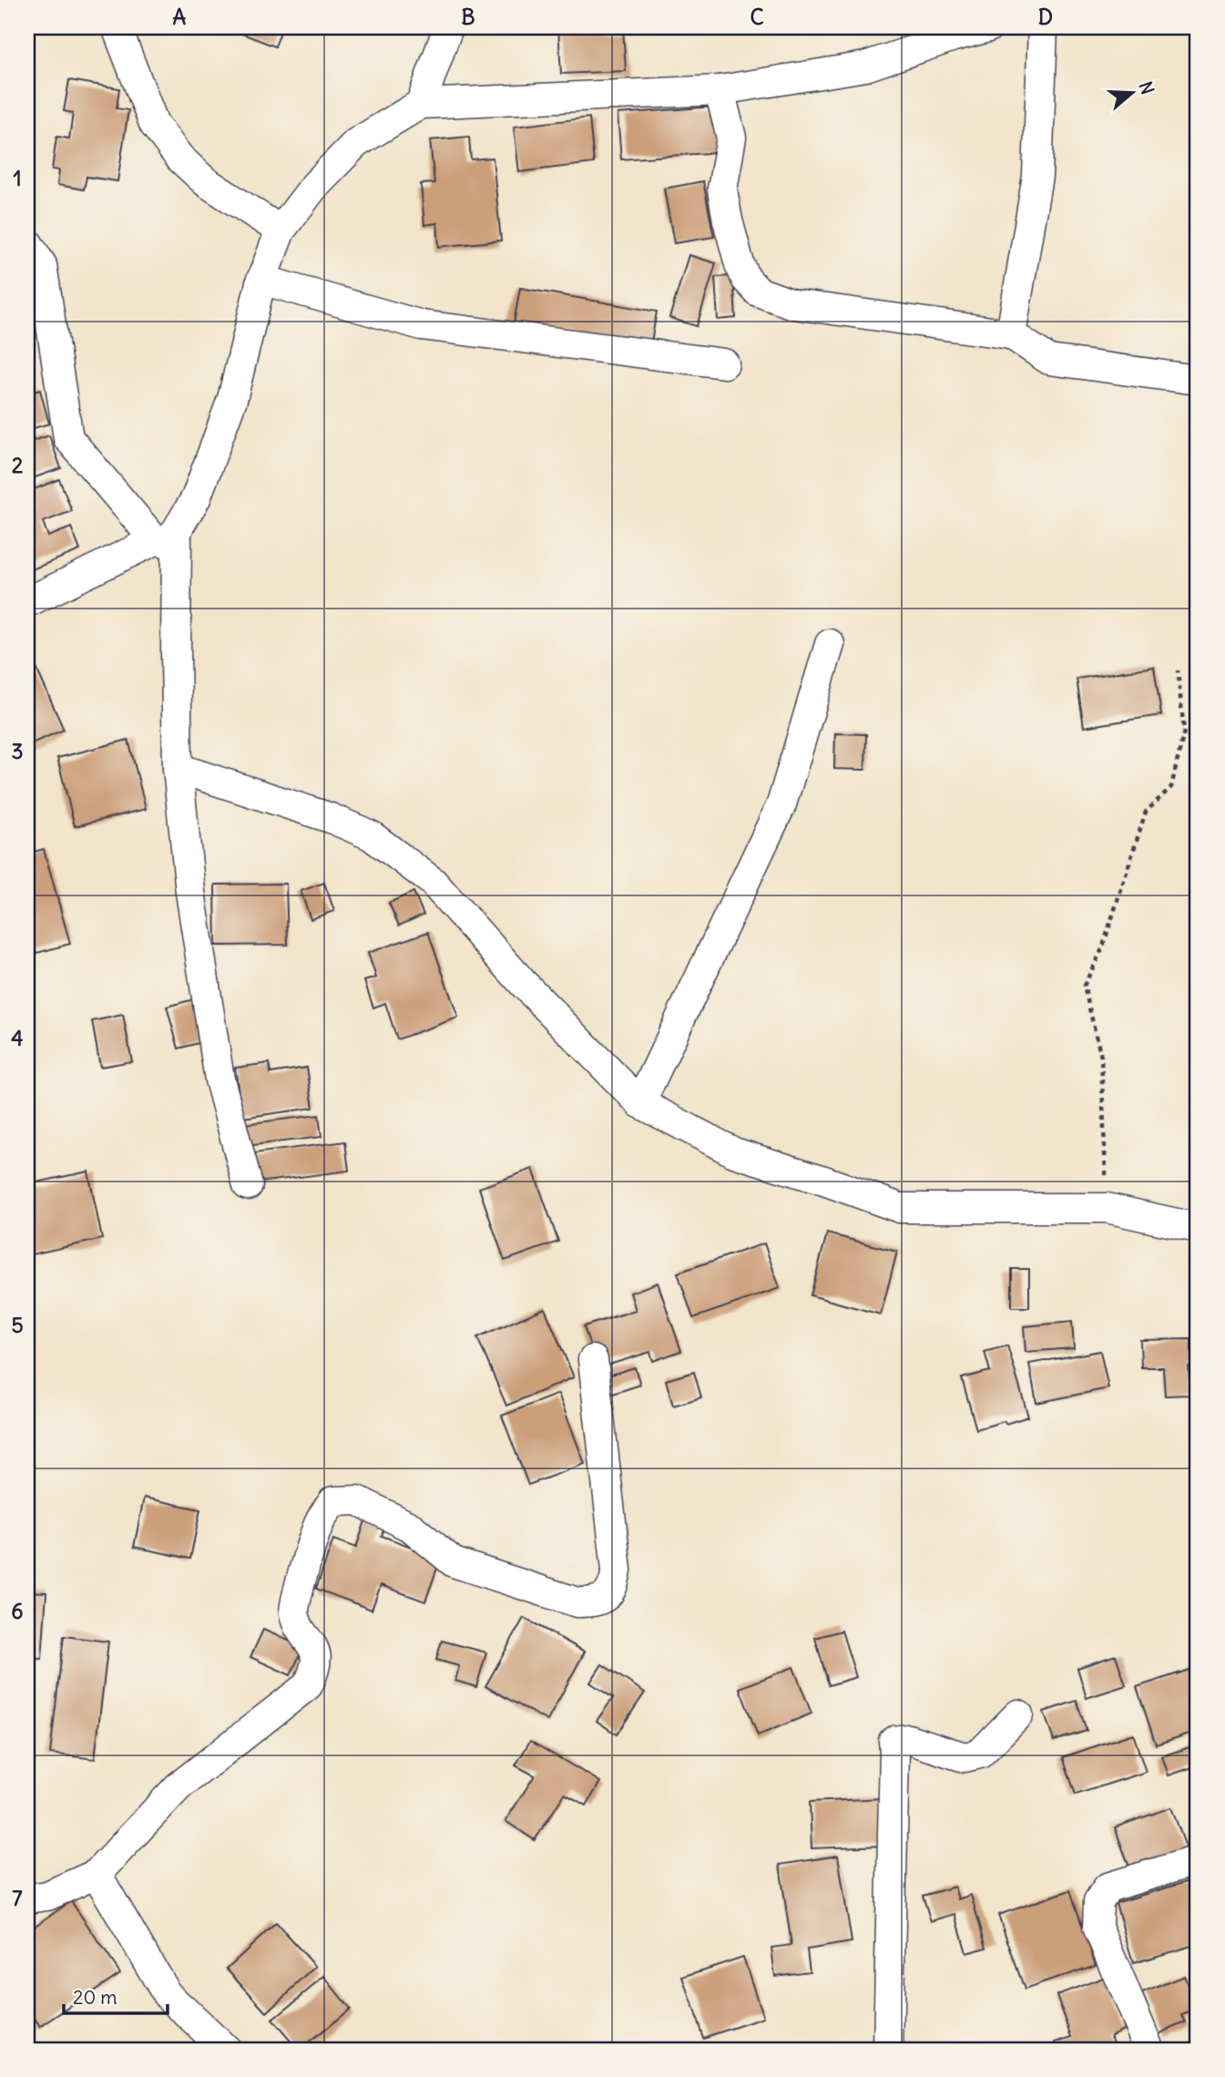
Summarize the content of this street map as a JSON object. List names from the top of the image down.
{
  "scale_bar": "20 m",
  "north": "right",
  "grid": {
    "columns": [
      "A",
      "B",
      "C",
      "D"
    ],
    "rows": [
      "1",
      "2",
      "3",
      "4",
      "5",
      "6",
      "7"
    ]
  }
}
